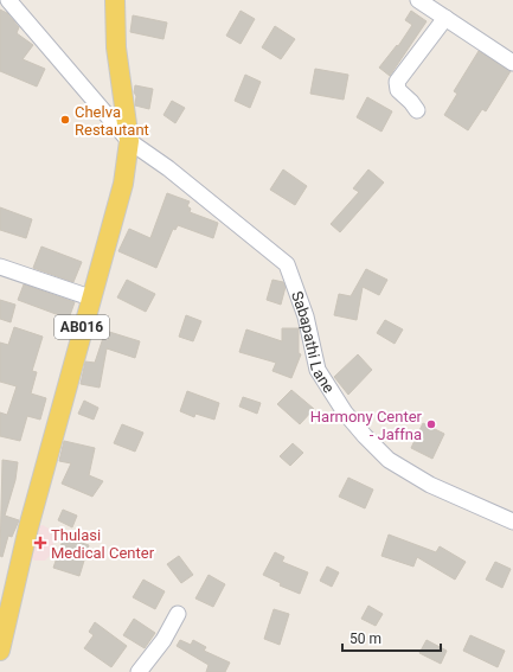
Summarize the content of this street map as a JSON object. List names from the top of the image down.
{
  "streets": {
    "main road": ["AB016"],
    "street": ["Sabapathi Lane"]
  },
  "crossings": [
    ["AB016", "Sabapathi Lane"]
  ],
  "places": {
    "other": ["Chelva Restautant", "Harmony Center - Jaffna"],
    "health": ["Thulasi Medical Center"]
  },
  "scale_bar": "50 m"
}
